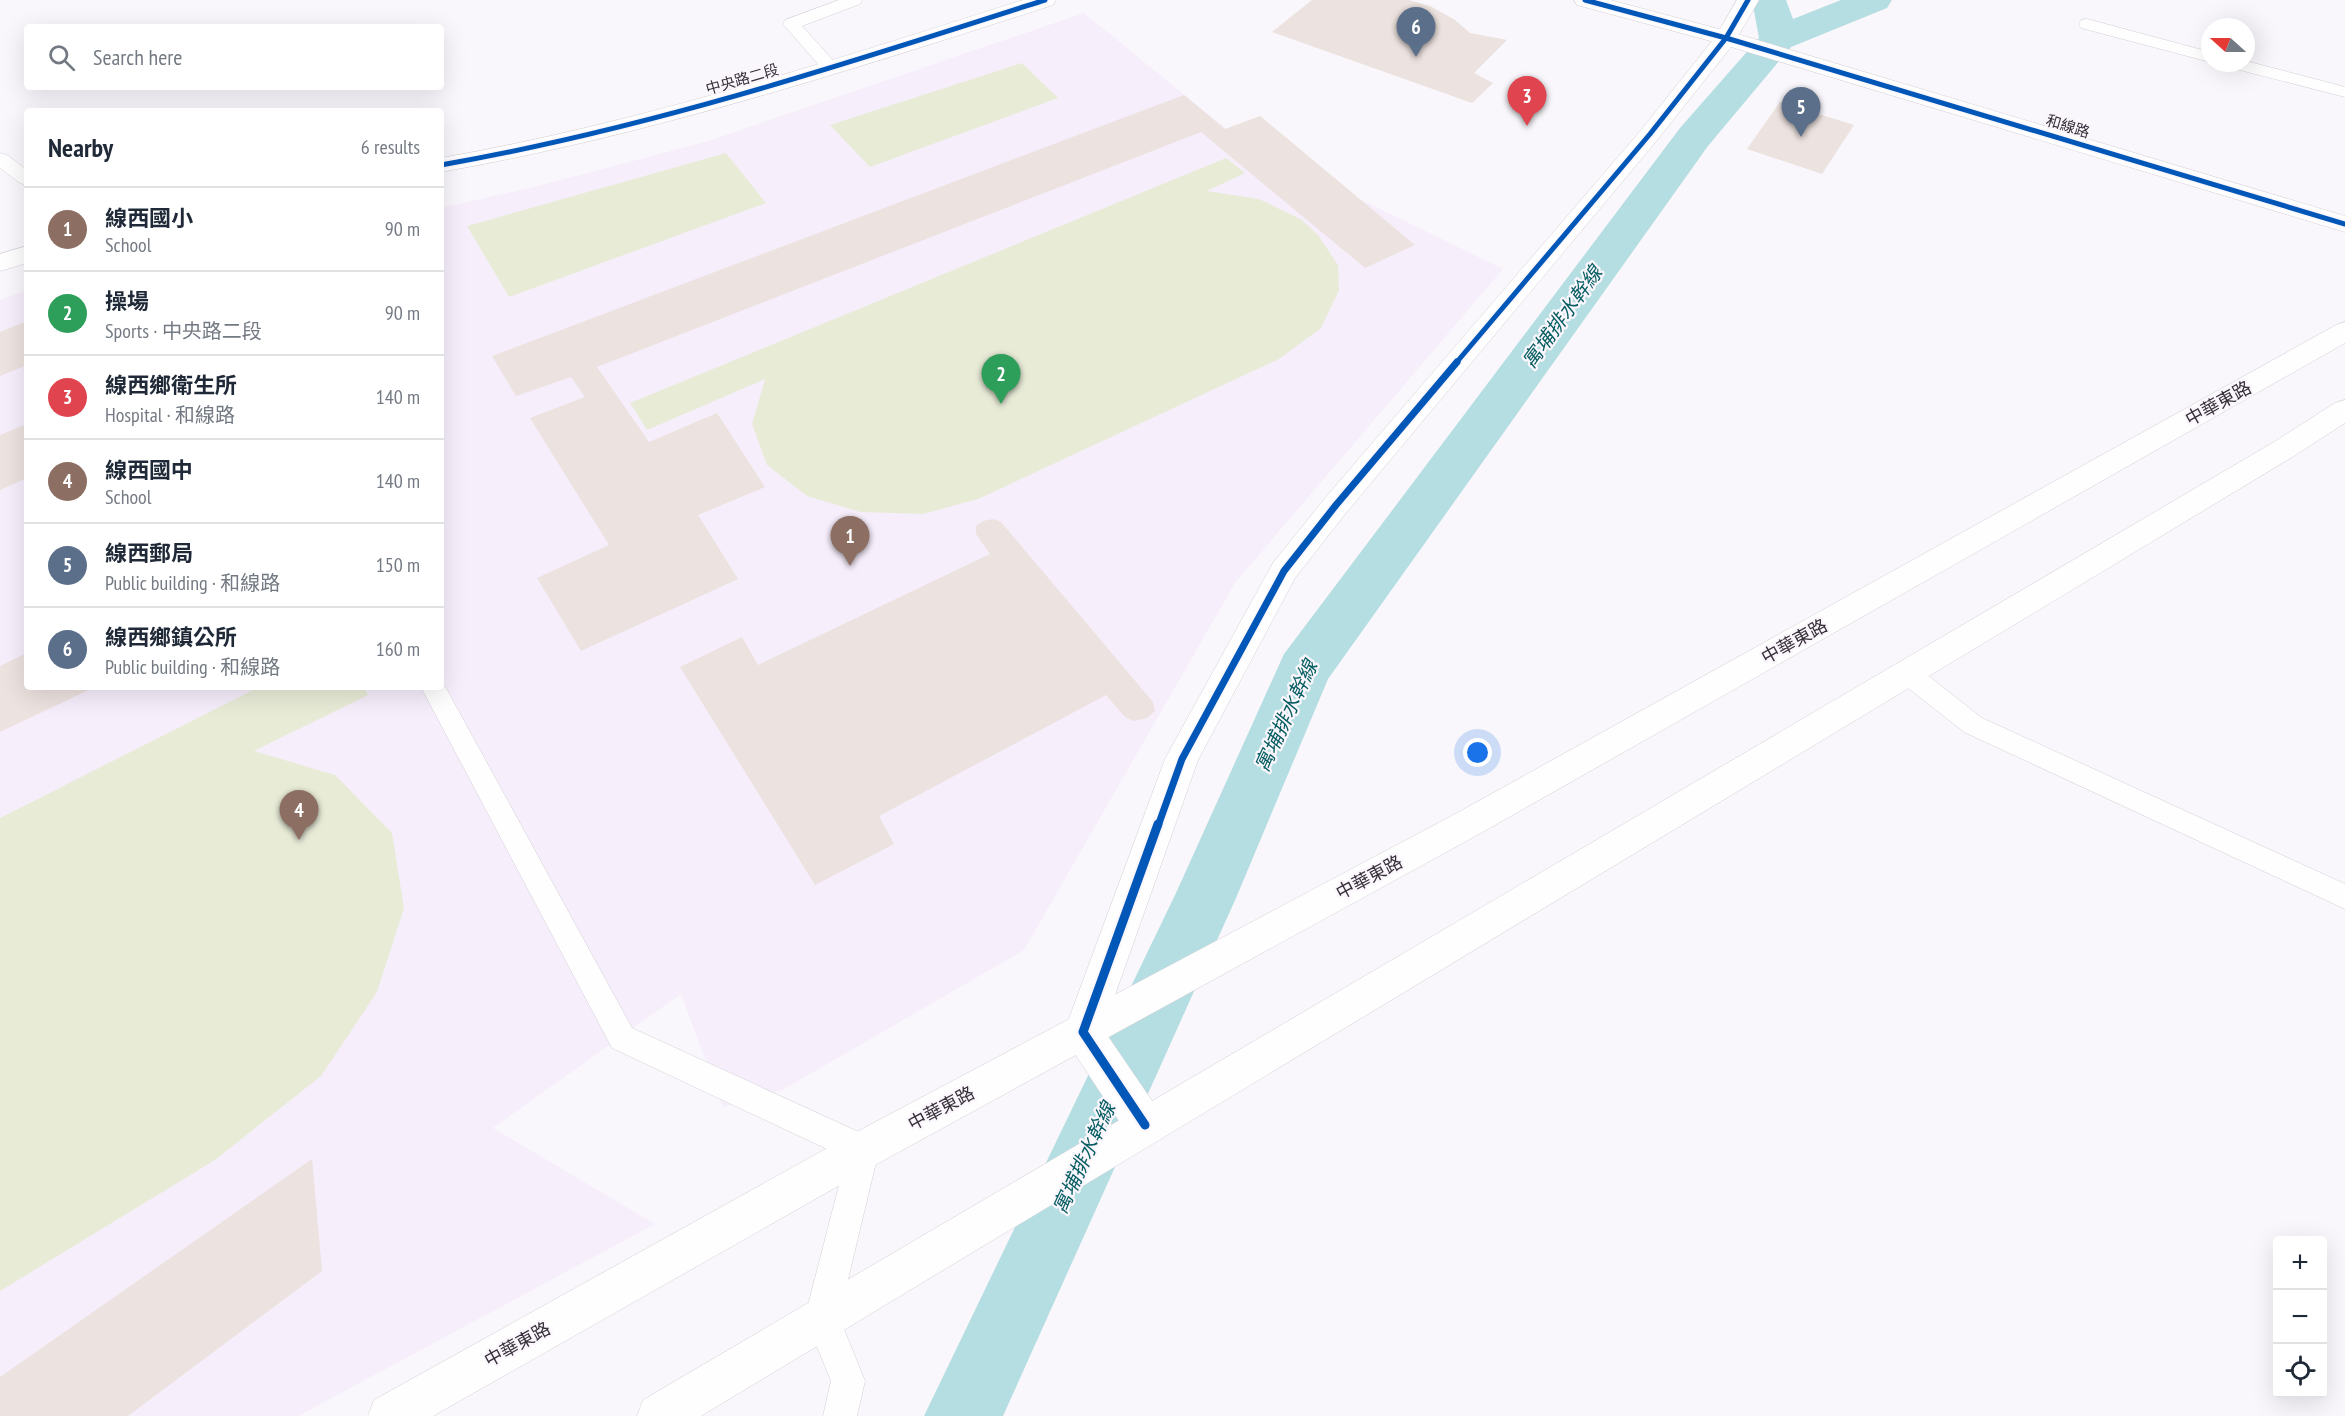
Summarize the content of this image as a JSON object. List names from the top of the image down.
{
  "streets": {
    "main road": ["中央路二段", "和線路", "中華東路"]
  },
  "water": ["寓埔排水幹線"],
  "north": "left",
  "page": {
    "pins": [
      "6",
      "3",
      "5",
      "2",
      "1",
      "4"
    ],
    "search": "Search here",
    "heading": ["Nearby", "6 results"],
    "list": [
      {
        "mark": "1",
        "name": "線西國小",
        "note": "School",
        "value": "90 m"
      },
      {
        "mark": "2",
        "name": "操場",
        "note": "Sports · 中央路二段",
        "value": "90 m"
      },
      {
        "mark": "3",
        "name": "線西鄉衛生所",
        "note": "Hospital · 和線路",
        "value": "140 m"
      },
      {
        "mark": "4",
        "name": "線西國中",
        "note": "School",
        "value": "140 m"
      },
      {
        "mark": "5",
        "name": "線西郵局",
        "note": "Public building · 和線路",
        "value": "150 m"
      },
      {
        "mark": "6",
        "name": "線西鄉鎮公所",
        "note": "Public building · 和線路",
        "value": "160 m"
      }
    ],
    "map_buttons": ["+", "−"]
  }
}
